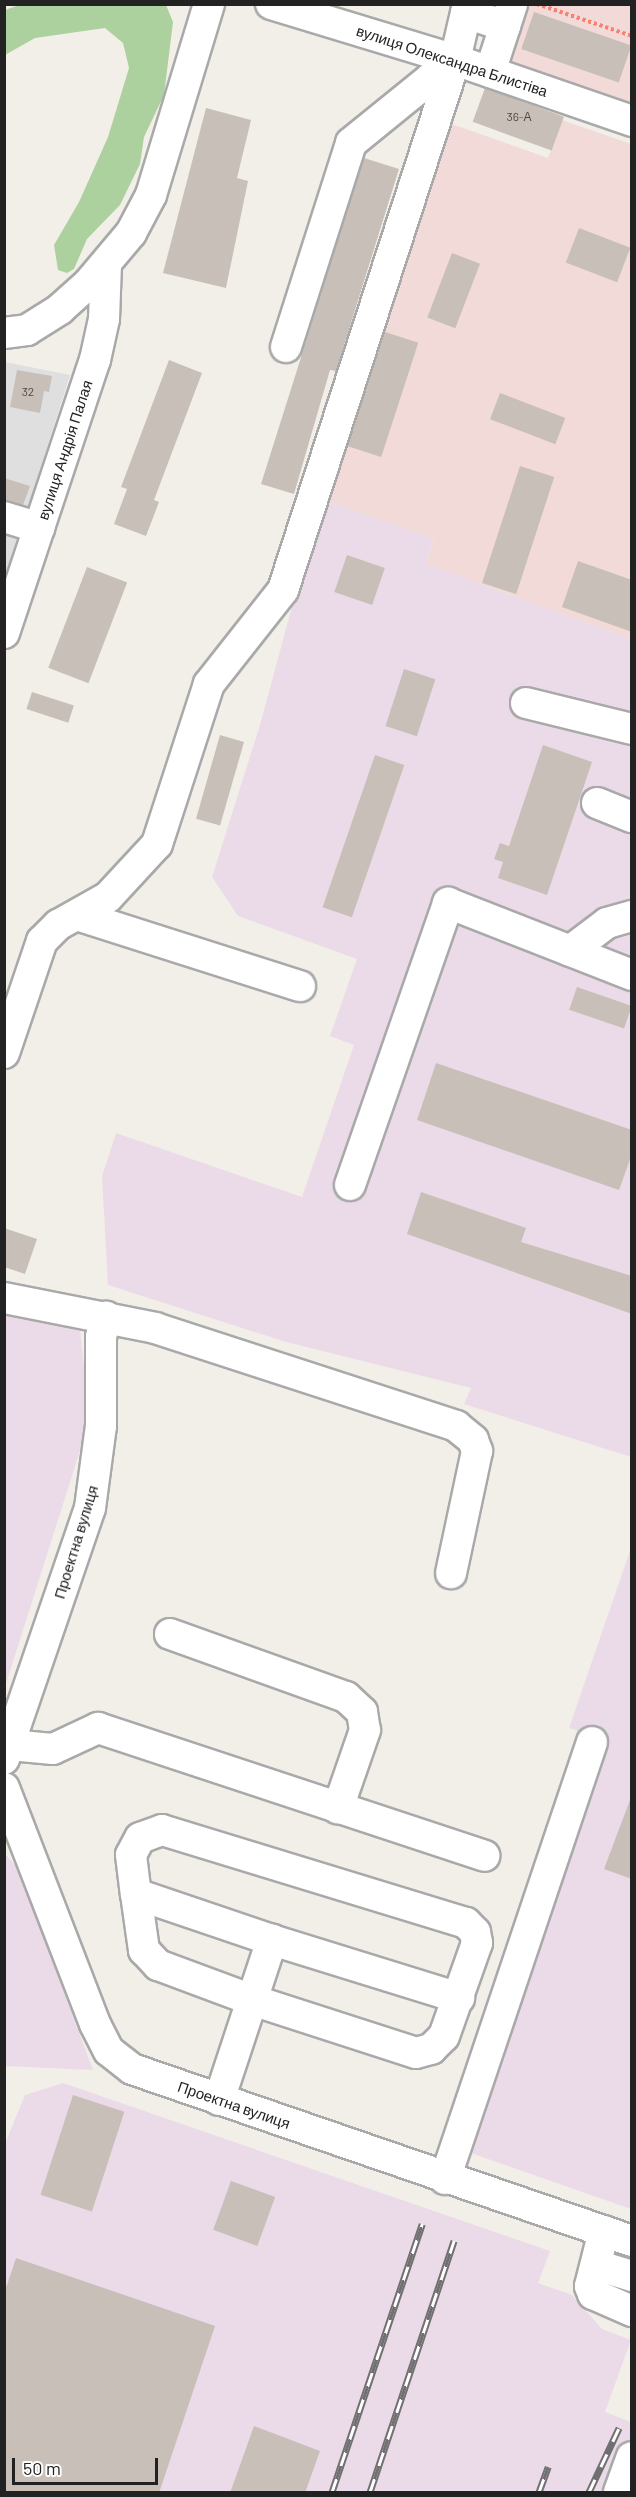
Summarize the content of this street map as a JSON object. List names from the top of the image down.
{
  "streets": {
    "street": ["вулиця Олександра Блистіва", "вулиця Андрія Палая", "Проектна вулиця"]
  },
  "house_numbers": ["36-А", "32"],
  "scale_bar": "50 m"
}
